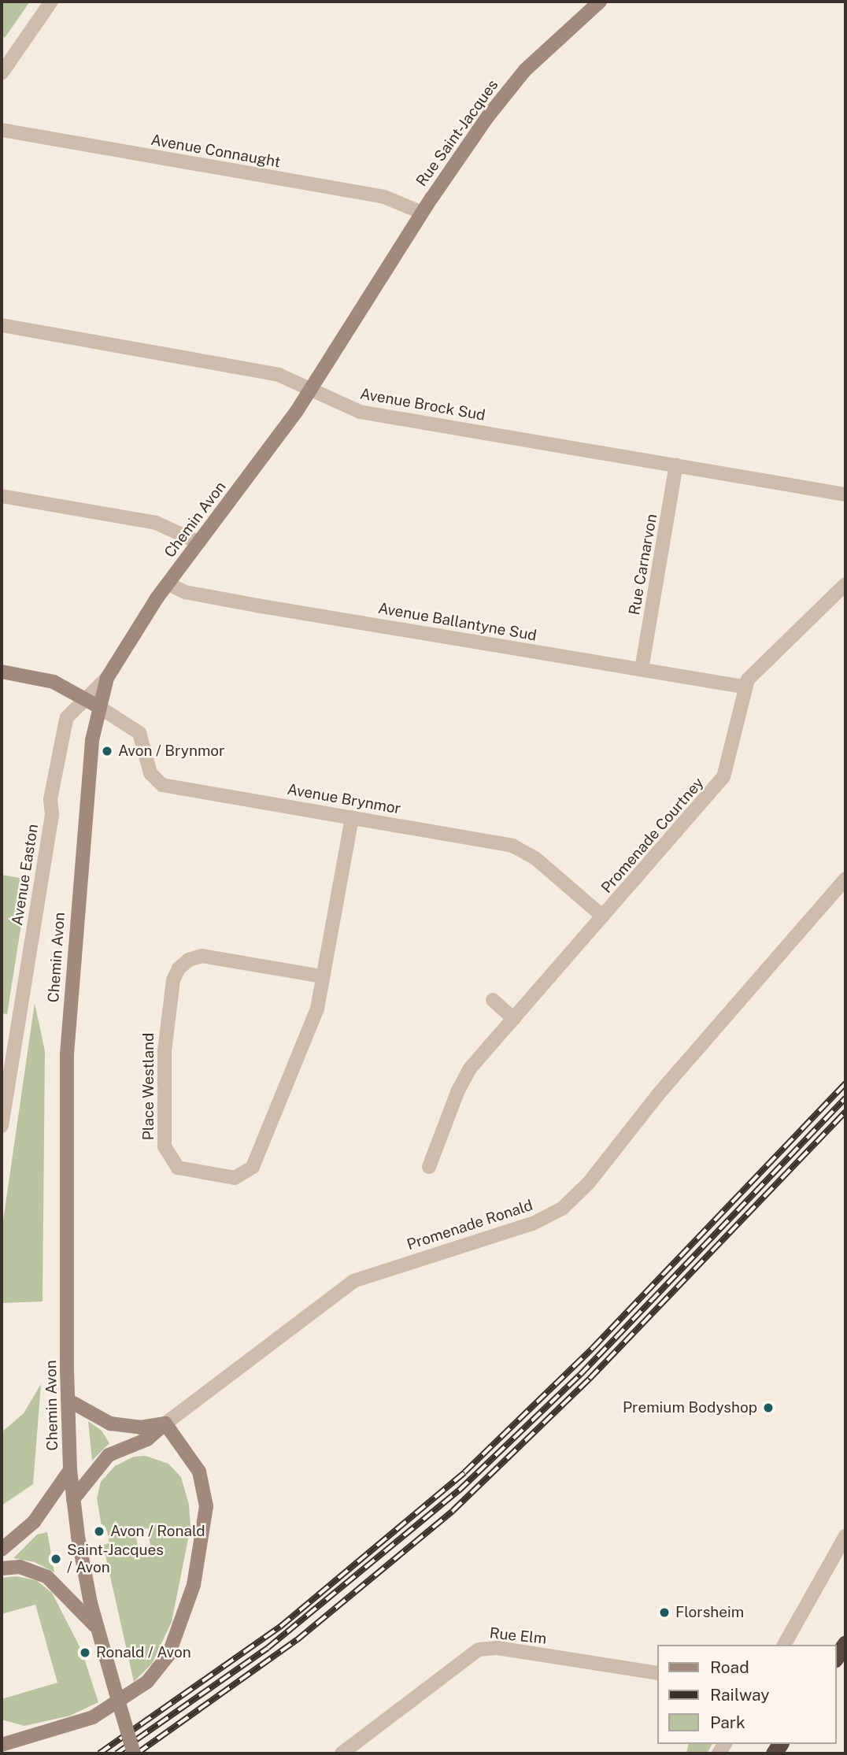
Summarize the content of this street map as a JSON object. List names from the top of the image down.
{
  "streets": {
    "main road": ["Rue Saint-Jacques", "Chemin Avon"],
    "street": [
      "Avenue Connaught",
      "Avenue Brock Sud",
      "Rue Carnarvon",
      "Avenue Ballantyne Sud",
      "Avenue Brynmor",
      "Promenade Courtney",
      "Avenue Easton",
      "Place Westland",
      "Promenade Ronald",
      "Rue Elm"
    ]
  },
  "crossings": [
    ["Rue Saint-Jacques", "Avenue Connaught"],
    ["Rue Saint-Jacques", "Chemin Avon"],
    ["Avenue Brock Sud", "Chemin Avon"],
    ["Avenue Brock Sud", "Rue Carnarvon"],
    ["Chemin Avon", "Avenue Ballantyne Sud"],
    ["Chemin Avon", "Avenue Brynmor"],
    ["Chemin Avon", "Avenue Easton"],
    ["Rue Carnarvon", "Avenue Ballantyne Sud"],
    ["Avenue Ballantyne Sud", "Promenade Courtney"],
    ["Avenue Brynmor", "Promenade Courtney"],
    ["Avenue Brynmor", "Place Westland"]
  ],
  "places": [
    "Avon / Brynmor",
    "Premium Bodyshop",
    "Avon / Ronald",
    "Saint-Jacques / Avon",
    "Florsheim",
    "Ronald / Avon"
  ],
  "legend": ["Road", "Railway", "Park"]
}
